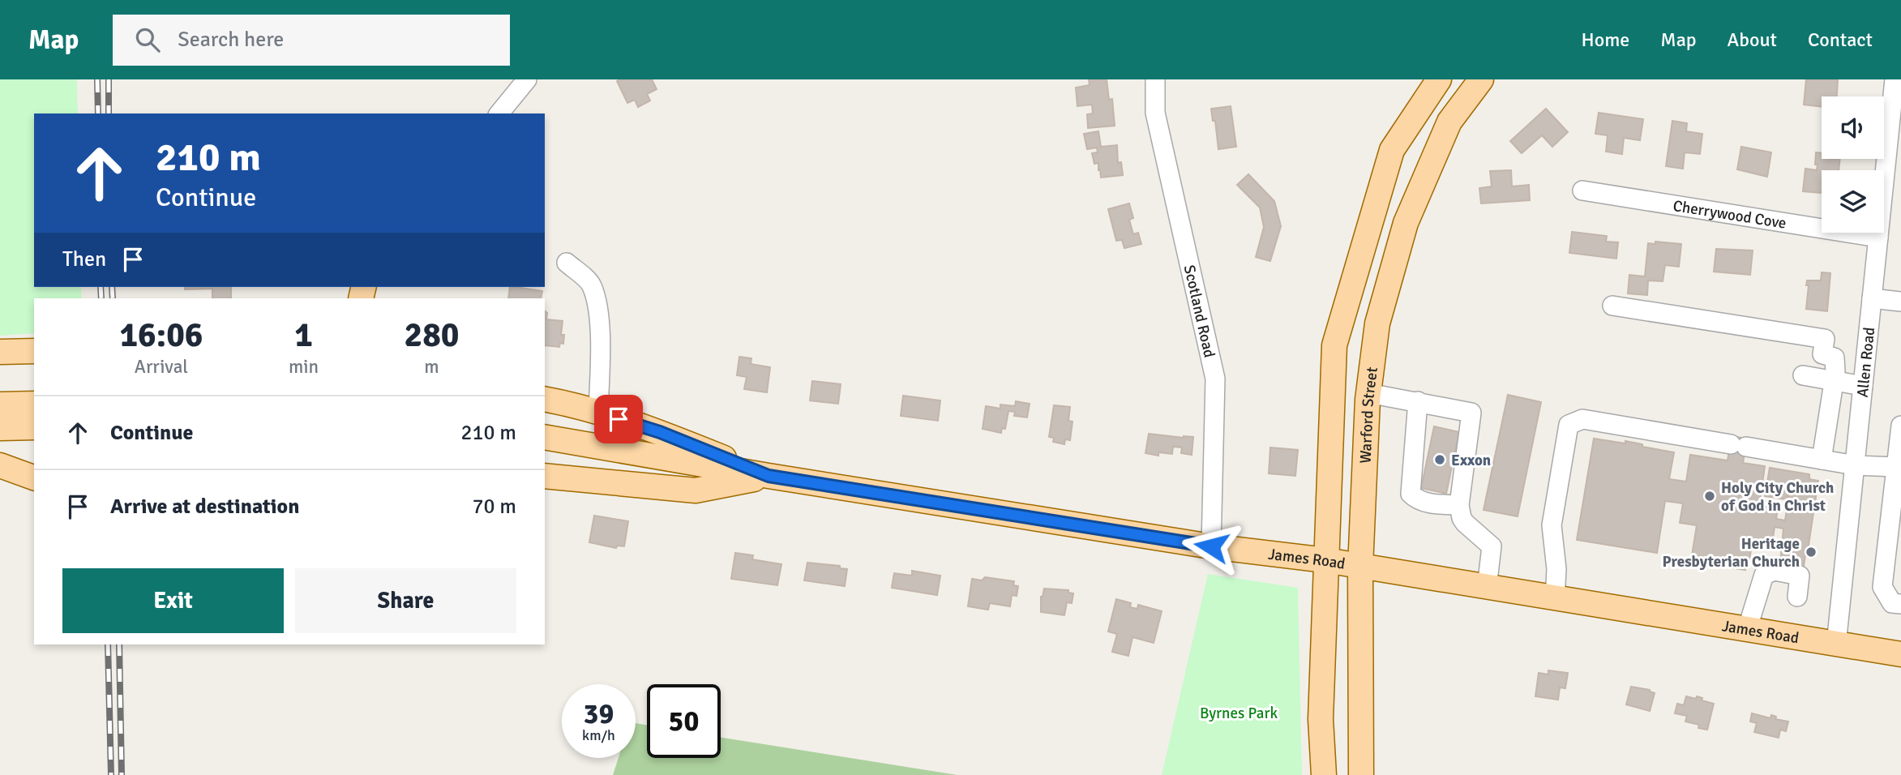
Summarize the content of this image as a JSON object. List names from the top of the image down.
{
  "streets": {
    "main road": ["Warford Street", "James Road"],
    "street": ["Cherrywood Cove", "Scotland Road", "Allen Road"]
  },
  "crossings": [
    ["Cherrywood Cove", "Allen Road"],
    ["Scotland Road", "James Road"],
    ["Allen Road", "James Road"],
    ["Warford Street", "James Road"]
  ],
  "parks": ["Byrnes Park"],
  "places": ["Exxon", "Holy City Church of God in Christ", "Heritage Presbyterian Church"],
  "page": {
    "header": "Map",
    "search": "Search here",
    "nav": [
      "Home",
      "Map",
      "About",
      "Contact"
    ],
    "turn": ["210 m", "Continue"],
    "then": "Then",
    "eta": [
      "16:06",
      "Arrival",
      "1",
      "min",
      "280",
      "m"
    ],
    "list": [
      {
        "name": "Continue",
        "value": "210 m"
      },
      {
        "name": "Arrive at destination",
        "value": "70 m"
      }
    ],
    "buttons": ["Exit", "Share"],
    "speed": "39 km/h",
    "limit": "50"
  }
}
